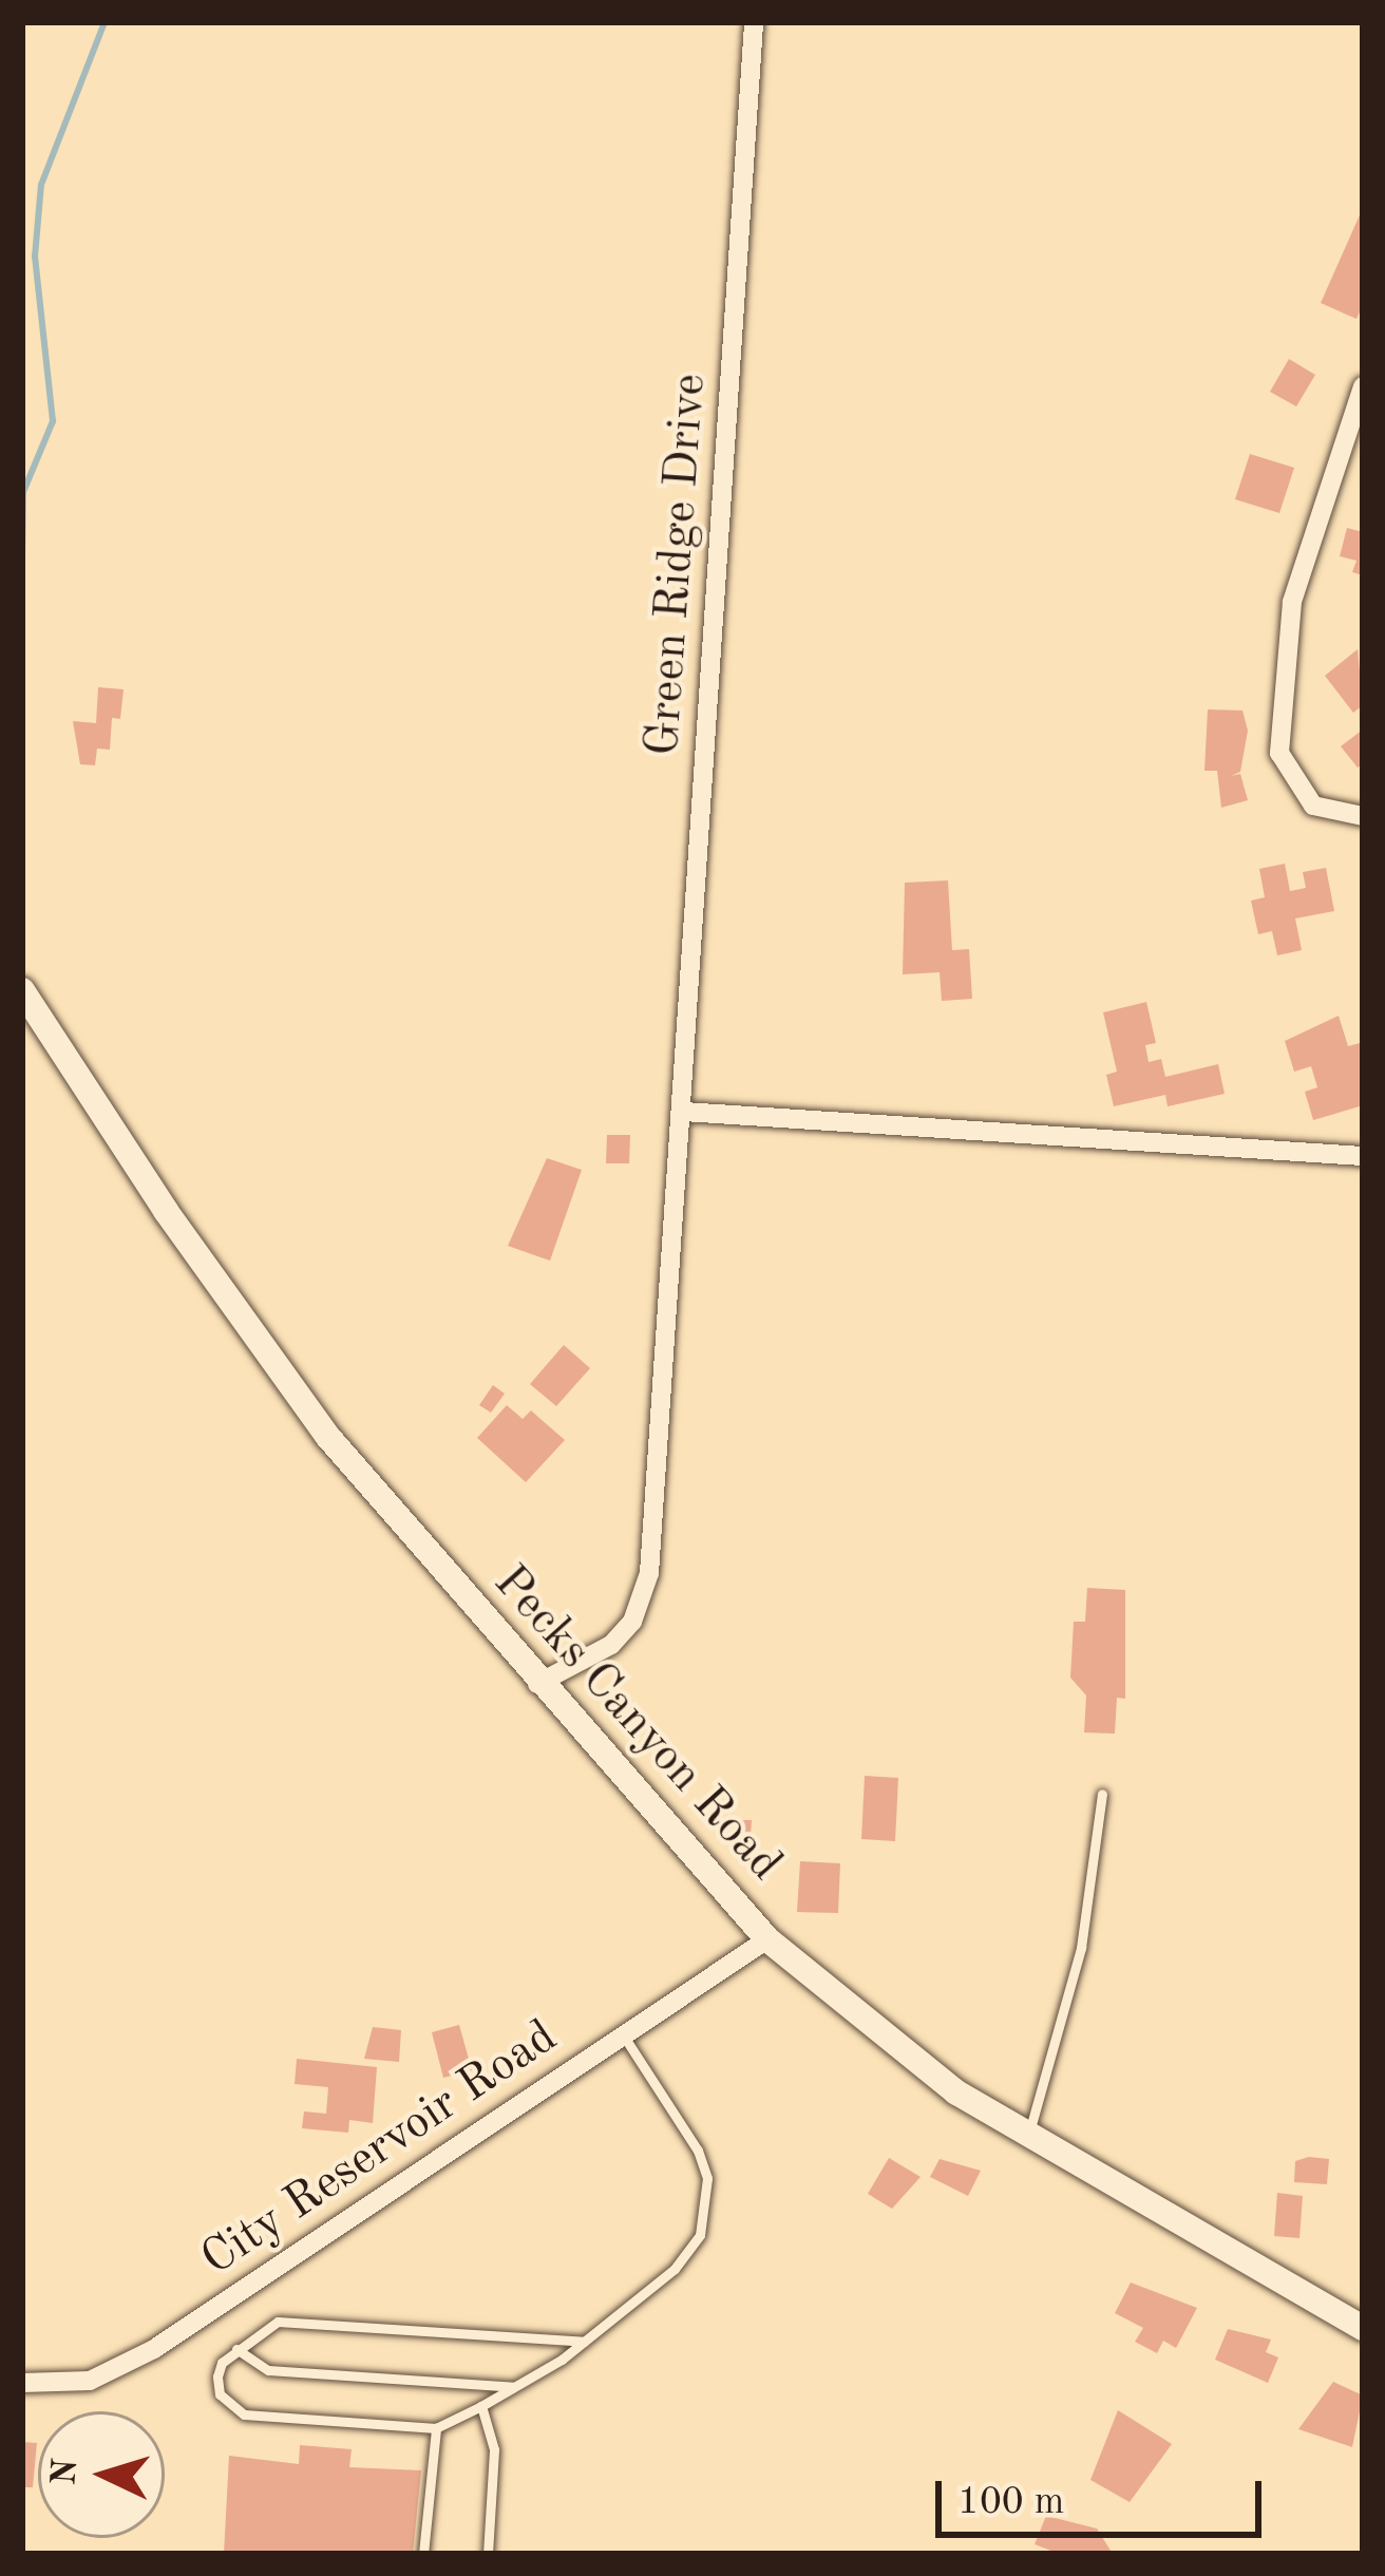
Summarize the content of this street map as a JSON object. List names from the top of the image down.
{
  "streets": {
    "street": ["Green Ridge Drive", "Pecks Canyon Road", "City Reservoir Road"]
  },
  "crossings": [
    ["Green Ridge Drive", "Pecks Canyon Road"],
    ["Pecks Canyon Road", "City Reservoir Road"]
  ],
  "scale_bar": "100 m",
  "north": "left"
}
